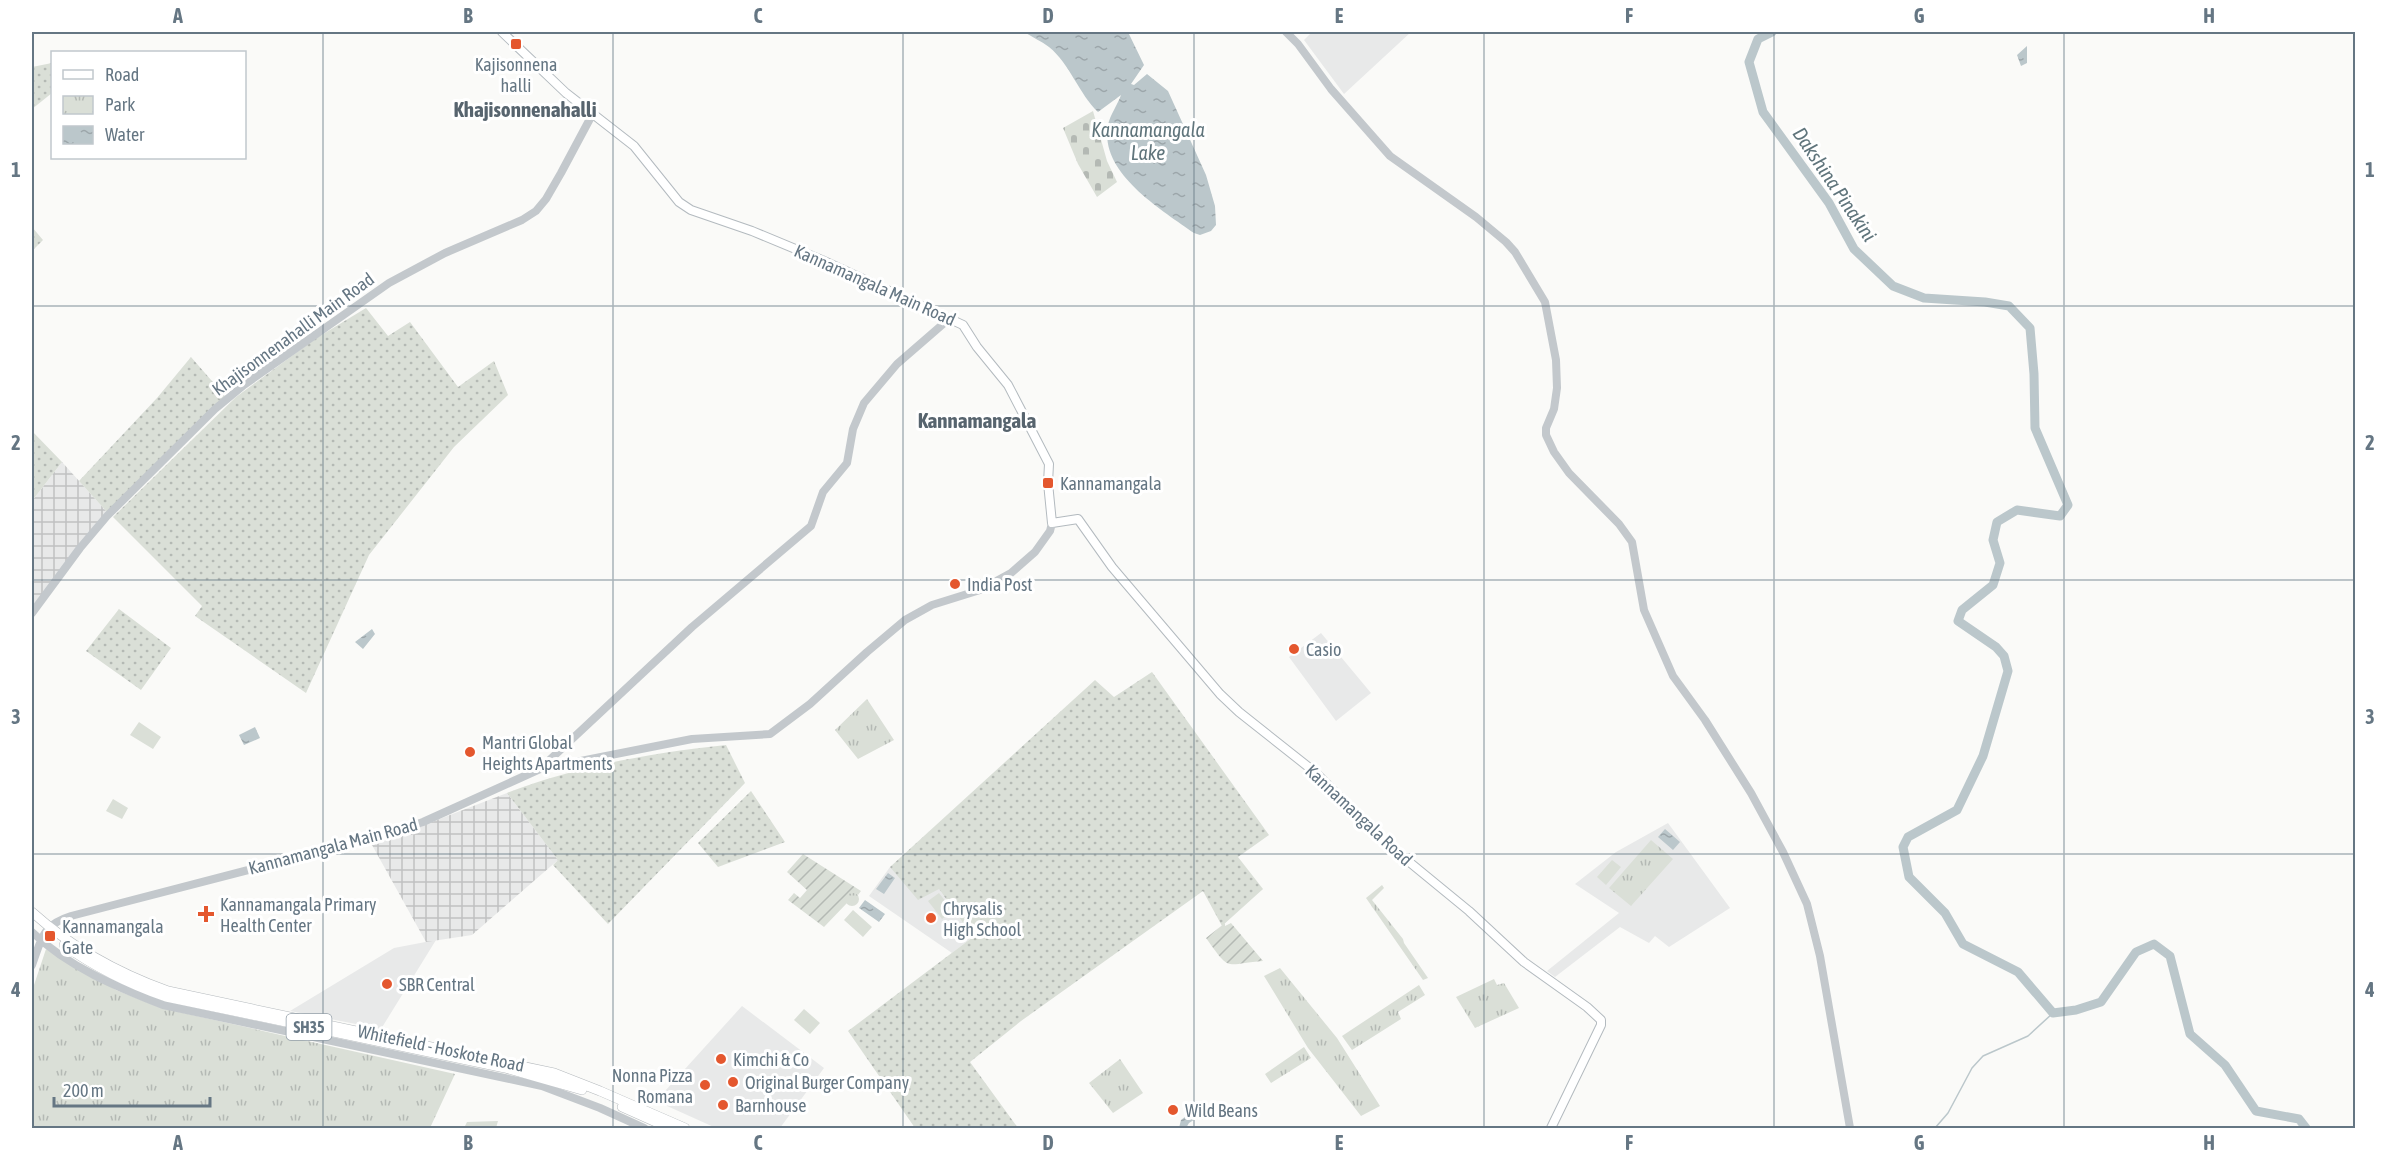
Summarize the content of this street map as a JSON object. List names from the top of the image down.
{
  "streets": {
    "main road": [
      "Kannamangala Main Road",
      "Kannamangala Road",
      "SH35",
      "Whitefield - Hoskote Road"
    ],
    "street": ["Khajisonnenahalli Main Road"]
  },
  "crossings": [
    ["Kannamangala Main Road", "Khajisonnenahalli Main Road"],
    ["Kannamangala Main Road", "Kannamangala Road"],
    ["Kannamangala Main Road", "Whitefield - Hoskote Road"]
  ],
  "districts": ["Khajisonnenahalli", "Kannamangala"],
  "water": ["Kannamangala Lake", "Dakshina Pinakini"],
  "places": {
    "transit": ["Kajisonnena halli", "Kannamangala", "Kannamangala Gate"],
    "other": [
      "India Post",
      "Casio",
      "Mantri Global Heights Apartments",
      "Chrysalis High School",
      "SBR Central",
      "Kimchi & Co",
      "Original Burger Company",
      "Nonna Pizza Romana",
      "Barnhouse",
      "Wild Beans"
    ],
    "health": ["Kannamangala Primary Health Center"]
  },
  "legend": ["Road", "Park", "Water"],
  "scale_bar": "200 m",
  "grid": {
    "columns": [
      "A",
      "B",
      "C",
      "D",
      "E",
      "F",
      "G",
      "H"
    ],
    "rows": [
      "1",
      "2",
      "3",
      "4"
    ]
  }
}
